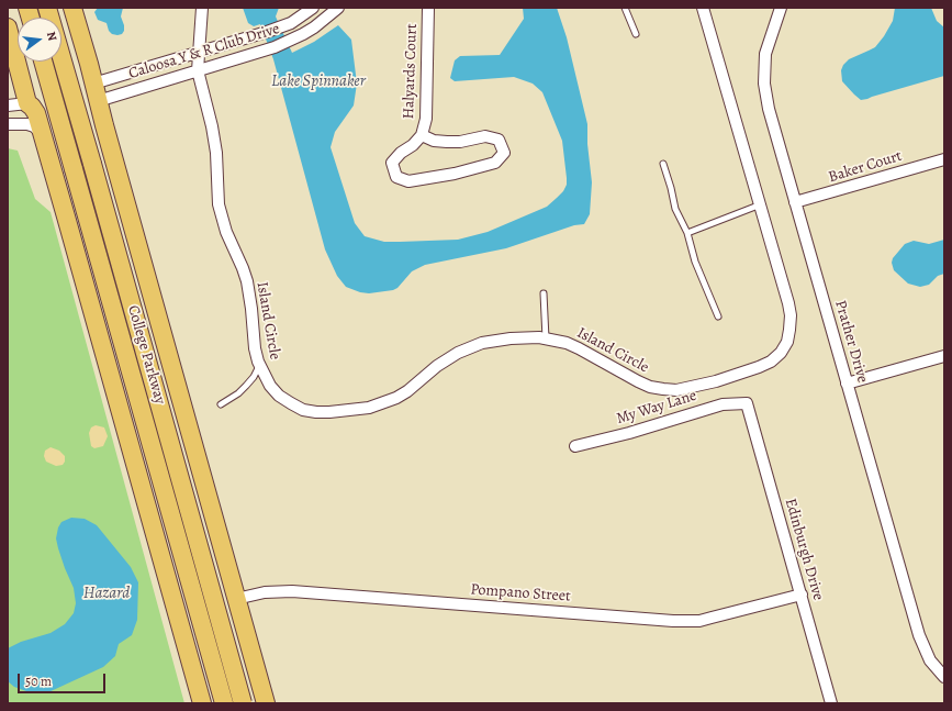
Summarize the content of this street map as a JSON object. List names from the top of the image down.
{
  "streets": {
    "main road": ["College Parkway"],
    "street": [
      "Caloosa Y & R Club Drive",
      "Halyards Court",
      "Baker Court",
      "Island Circle",
      "Prather Drive",
      "My Way Lane",
      "Edinburgh Drive",
      "Pompano Street"
    ]
  },
  "crossings": [
    ["Caloosa Y & R Club Drive", "Island Circle"],
    ["Baker Court", "Prather Drive"],
    ["My Way Lane", "Edinburgh Drive"],
    ["Edinburgh Drive", "Pompano Street"]
  ],
  "water": ["Lake Spinnaker", "Hazard"],
  "scale_bar": "50 m",
  "north": "right"
}
